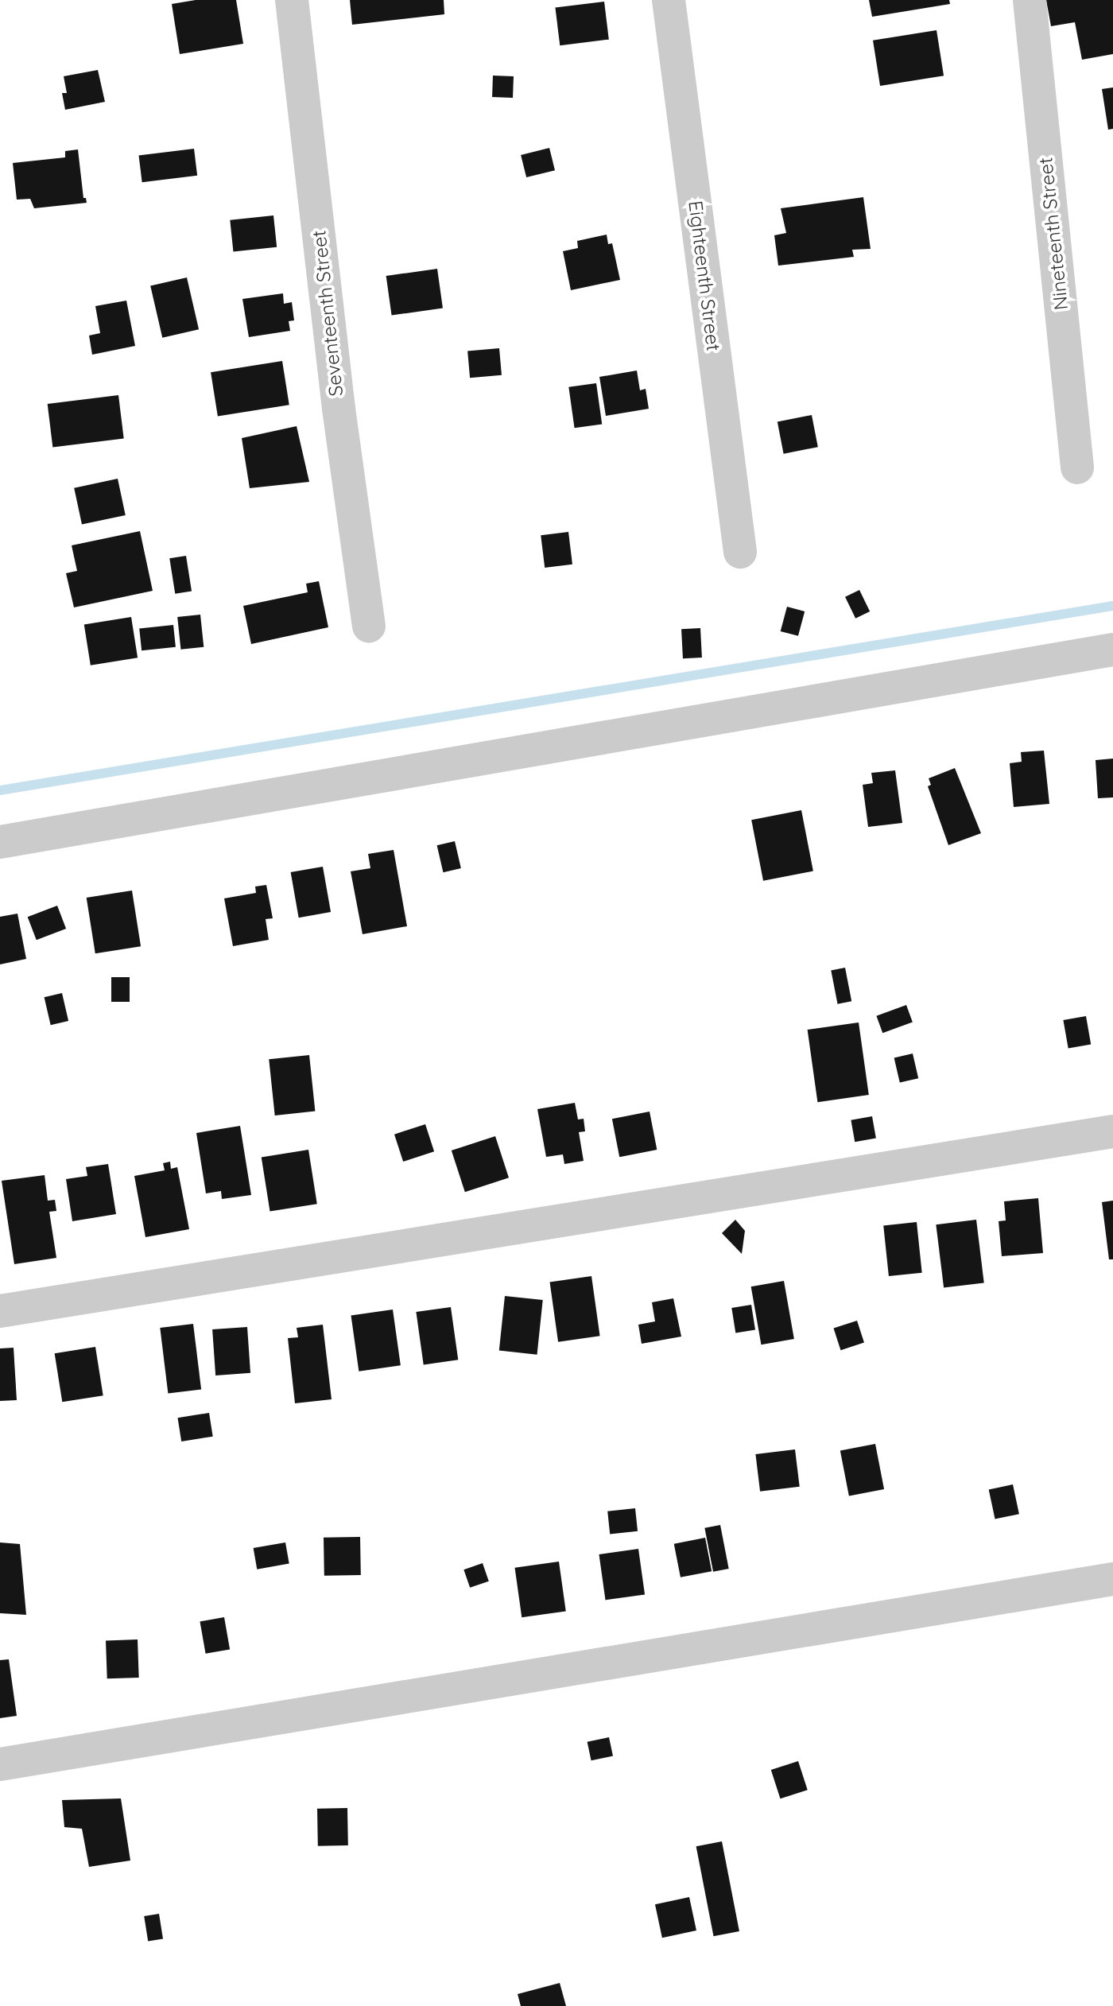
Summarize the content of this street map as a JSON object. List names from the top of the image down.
{
  "streets": {
    "street": ["Nineteenth Street", "Eighteenth Street", "Seventeenth Street"]
  }
}
